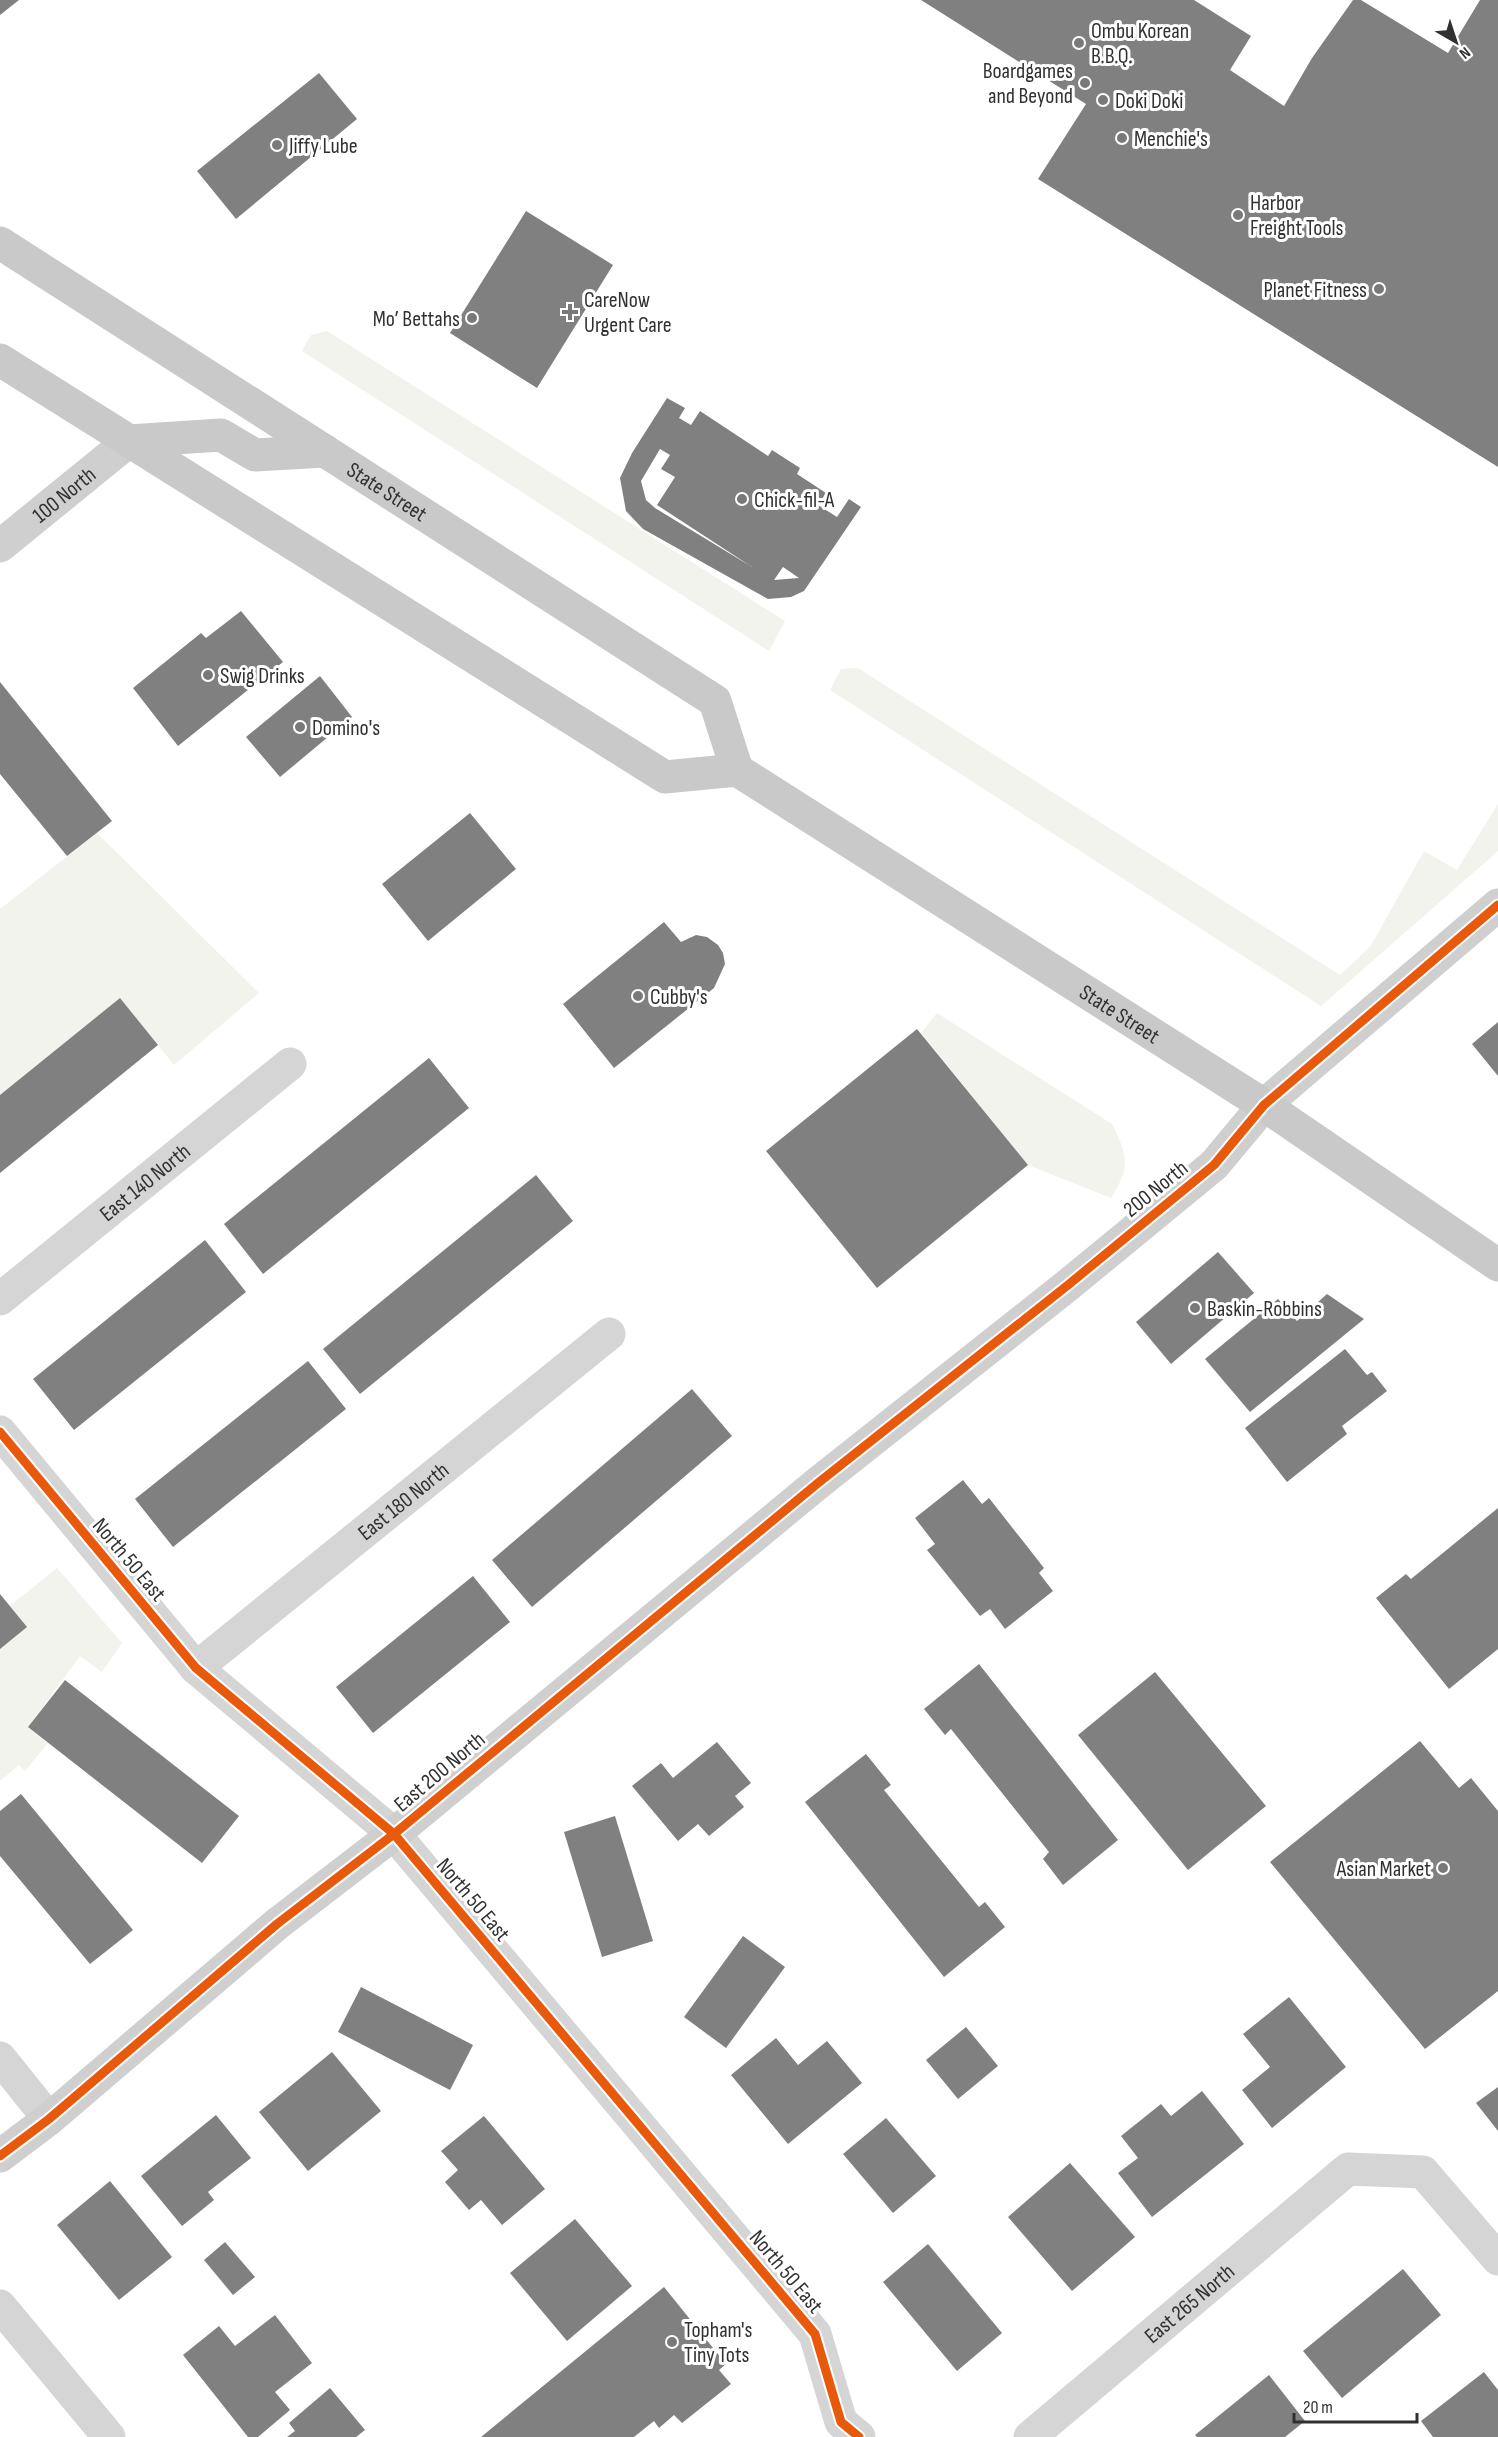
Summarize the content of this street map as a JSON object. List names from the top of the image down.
{
  "streets": {
    "main road": ["State Street"],
    "street": [
      "100 North",
      "East 140 North",
      "200 North",
      "East 180 North",
      "North 50 East",
      "East 200 North",
      "East 265 North"
    ]
  },
  "crossings": [
    ["State Street", "200 North"],
    ["200 North", "East 200 North"],
    ["East 180 North", "North 50 East"],
    ["North 50 East", "East 200 North"]
  ],
  "places": {
    "other": [
      "Ombu Korean B.B.Q.",
      "Boardgames and Beyond",
      "Doki Doki",
      "Menchie's",
      "Jiffy Lube",
      "Harbor Freight Tools",
      "Planet Fitness",
      "Mo’ Bettahs",
      "Chick-fil-A",
      "Swig Drinks",
      "Domino's",
      "Cubby's",
      "Baskin-Robbins",
      "Asian Market",
      "Topham's Tiny Tots"
    ],
    "health": ["CareNow Urgent Care"]
  },
  "scale_bar": "20 m",
  "north": "bottom right"
}
